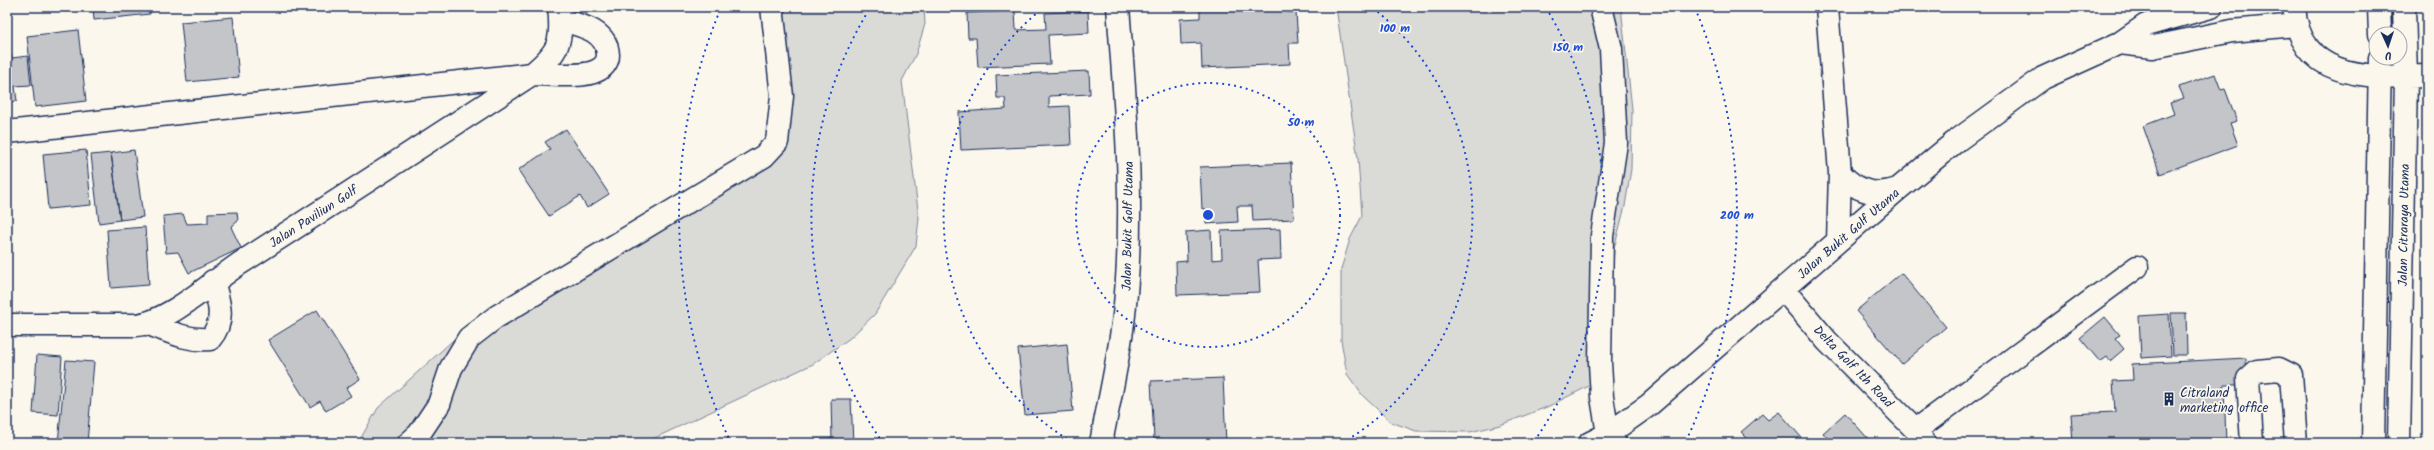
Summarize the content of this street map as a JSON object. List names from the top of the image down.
{
  "streets": {
    "street": [
      "Jalan Paviliun Golf",
      "Jalan Citraraya Utama",
      "Jalan Bukit Golf Utama",
      "Delta Golf 1th Road"
    ]
  },
  "crossings": [
    ["Jalan Bukit Golf Utama", "Delta Golf 1th Road"]
  ],
  "places": {
    "building": ["Citraland marketing office"]
  },
  "north": "bottom",
  "rings": [
    "100 m",
    "150 m",
    "50 m",
    "200 m"
  ]
}
